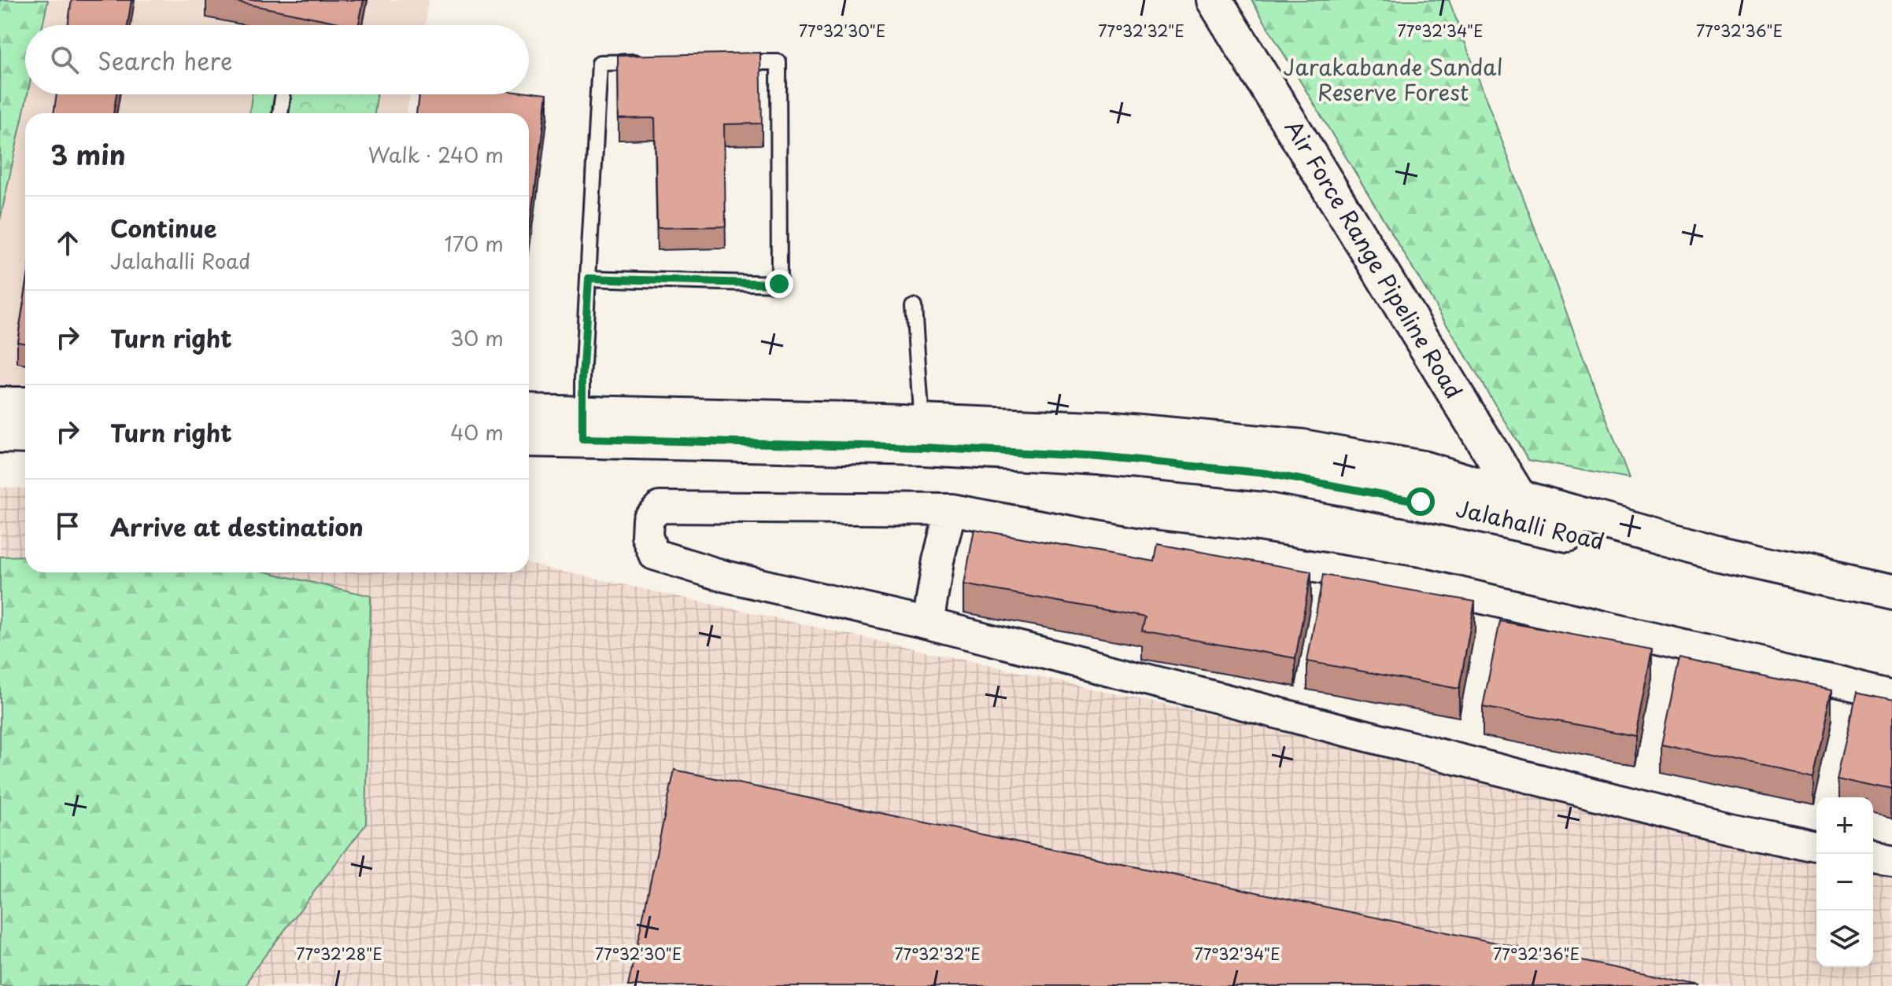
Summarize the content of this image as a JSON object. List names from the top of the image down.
{
  "streets": {
    "main road": ["Air Force Range Pipeline Road", "Jalahalli Road"]
  },
  "crossings": [
    ["Air Force Range Pipeline Road", "Jalahalli Road"]
  ],
  "parks": ["Jarakabande Sandal Reserve Forest"],
  "page": {
    "search": "Search here",
    "heading": ["3 min", "Walk · 240 m"],
    "list": [
      ["Continue", "Jalahalli Road", "170 m"],
      ["Turn right", "30 m"],
      ["Turn right", "40 m"],
      "Arrive at destination"
    ],
    "map_buttons": ["+", "−"]
  },
  "coordinates": [
    "77°32'30\"E",
    "77°32'32\"E",
    "77°32'34\"E",
    "77°32'36\"E",
    "77°32'28\"E"
  ]
}
